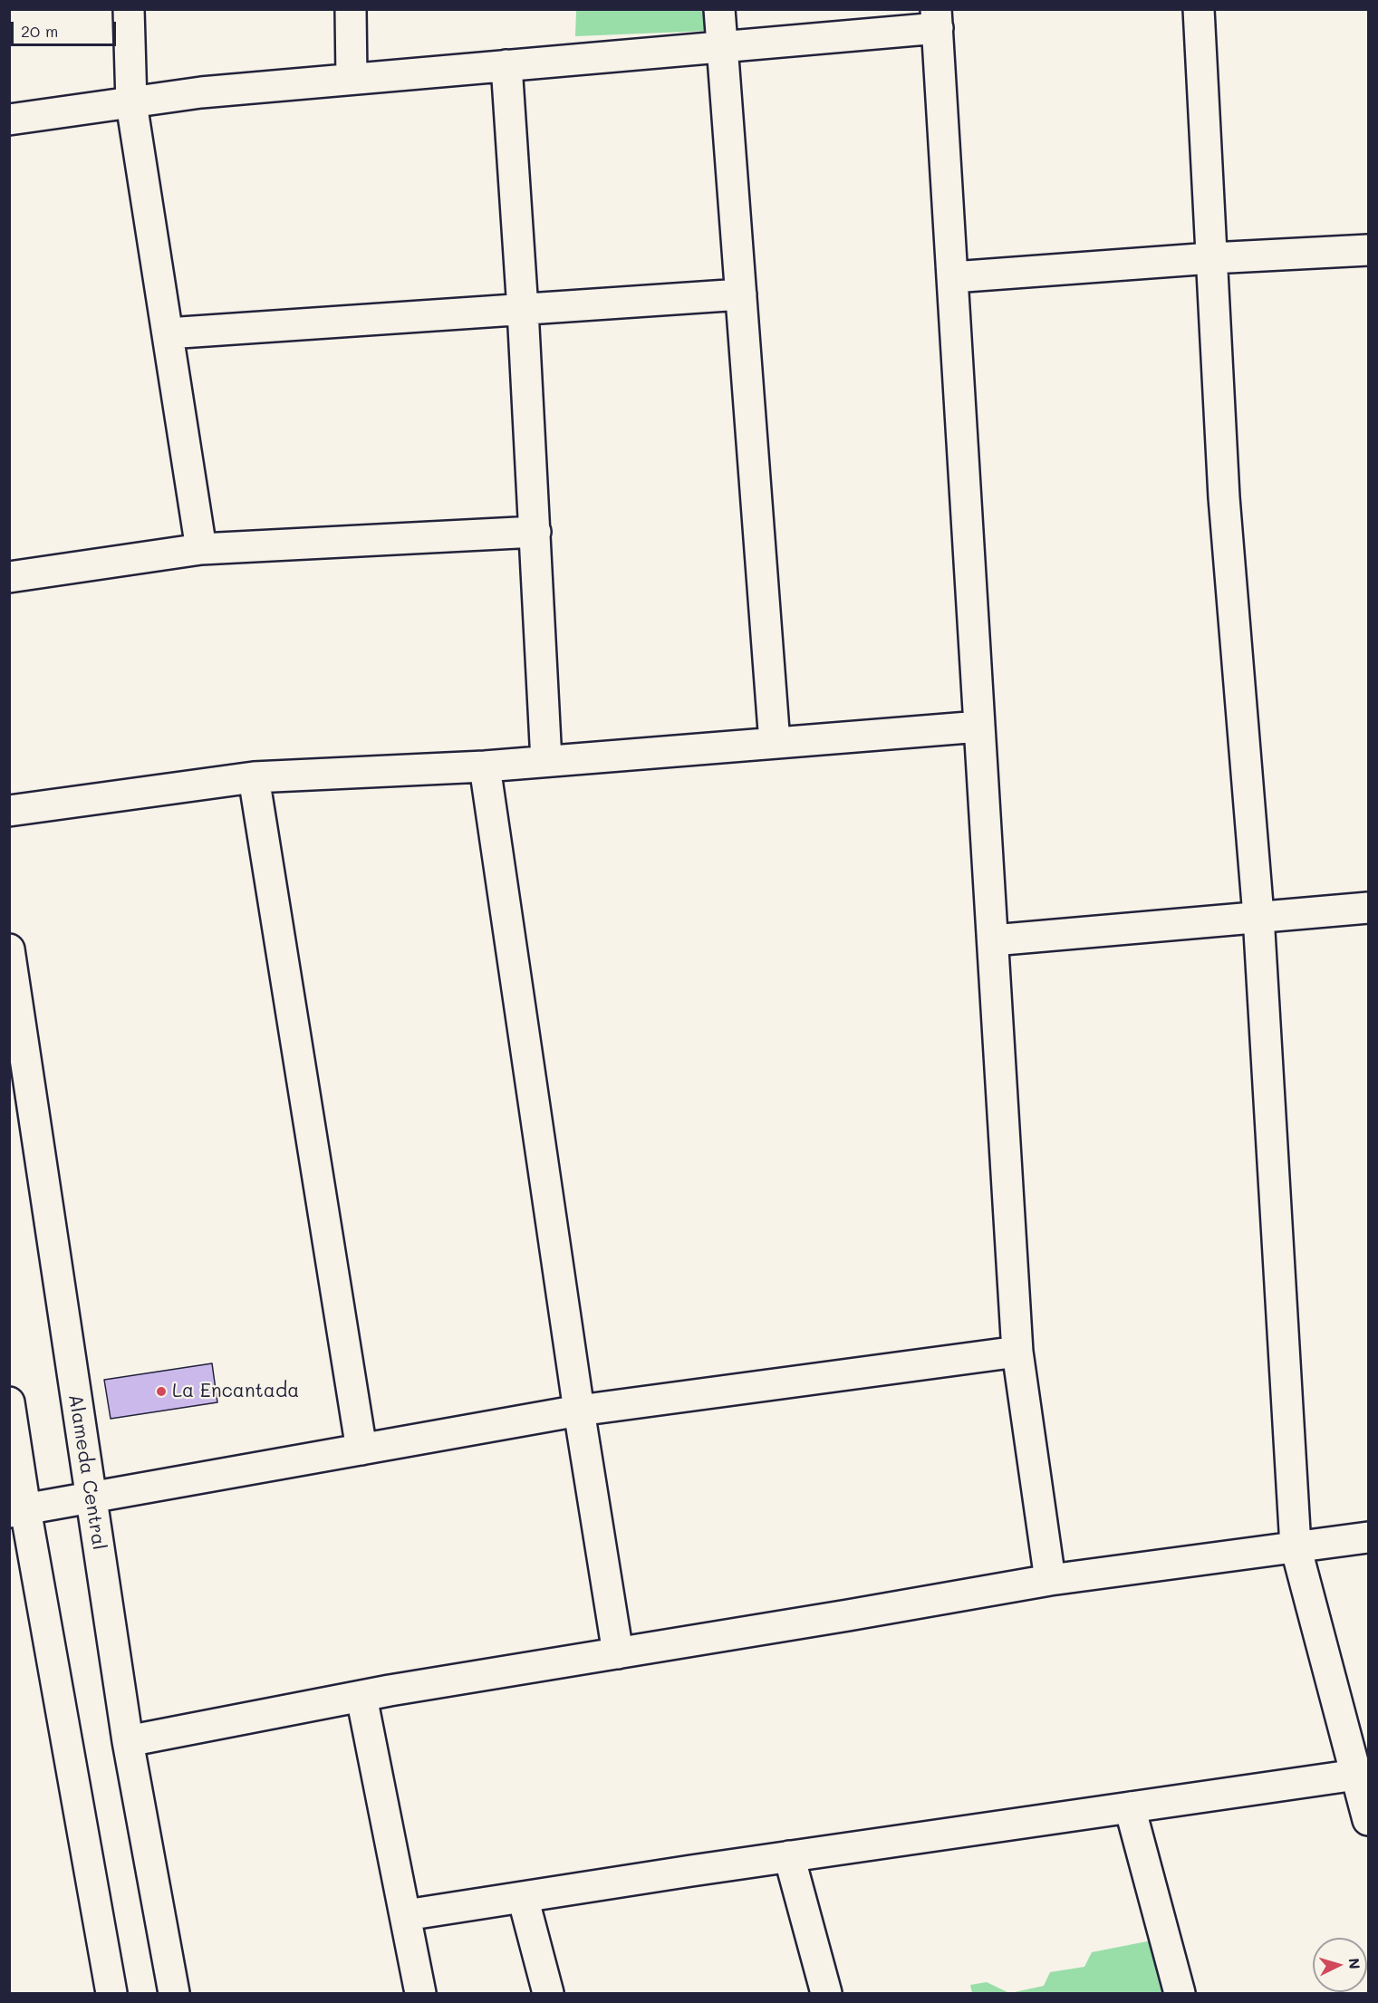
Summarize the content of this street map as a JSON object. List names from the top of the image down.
{
  "streets": {
    "street": ["Alameda Central"]
  },
  "places": ["La Encantada"],
  "scale_bar": "20 m",
  "north": "right"
}
